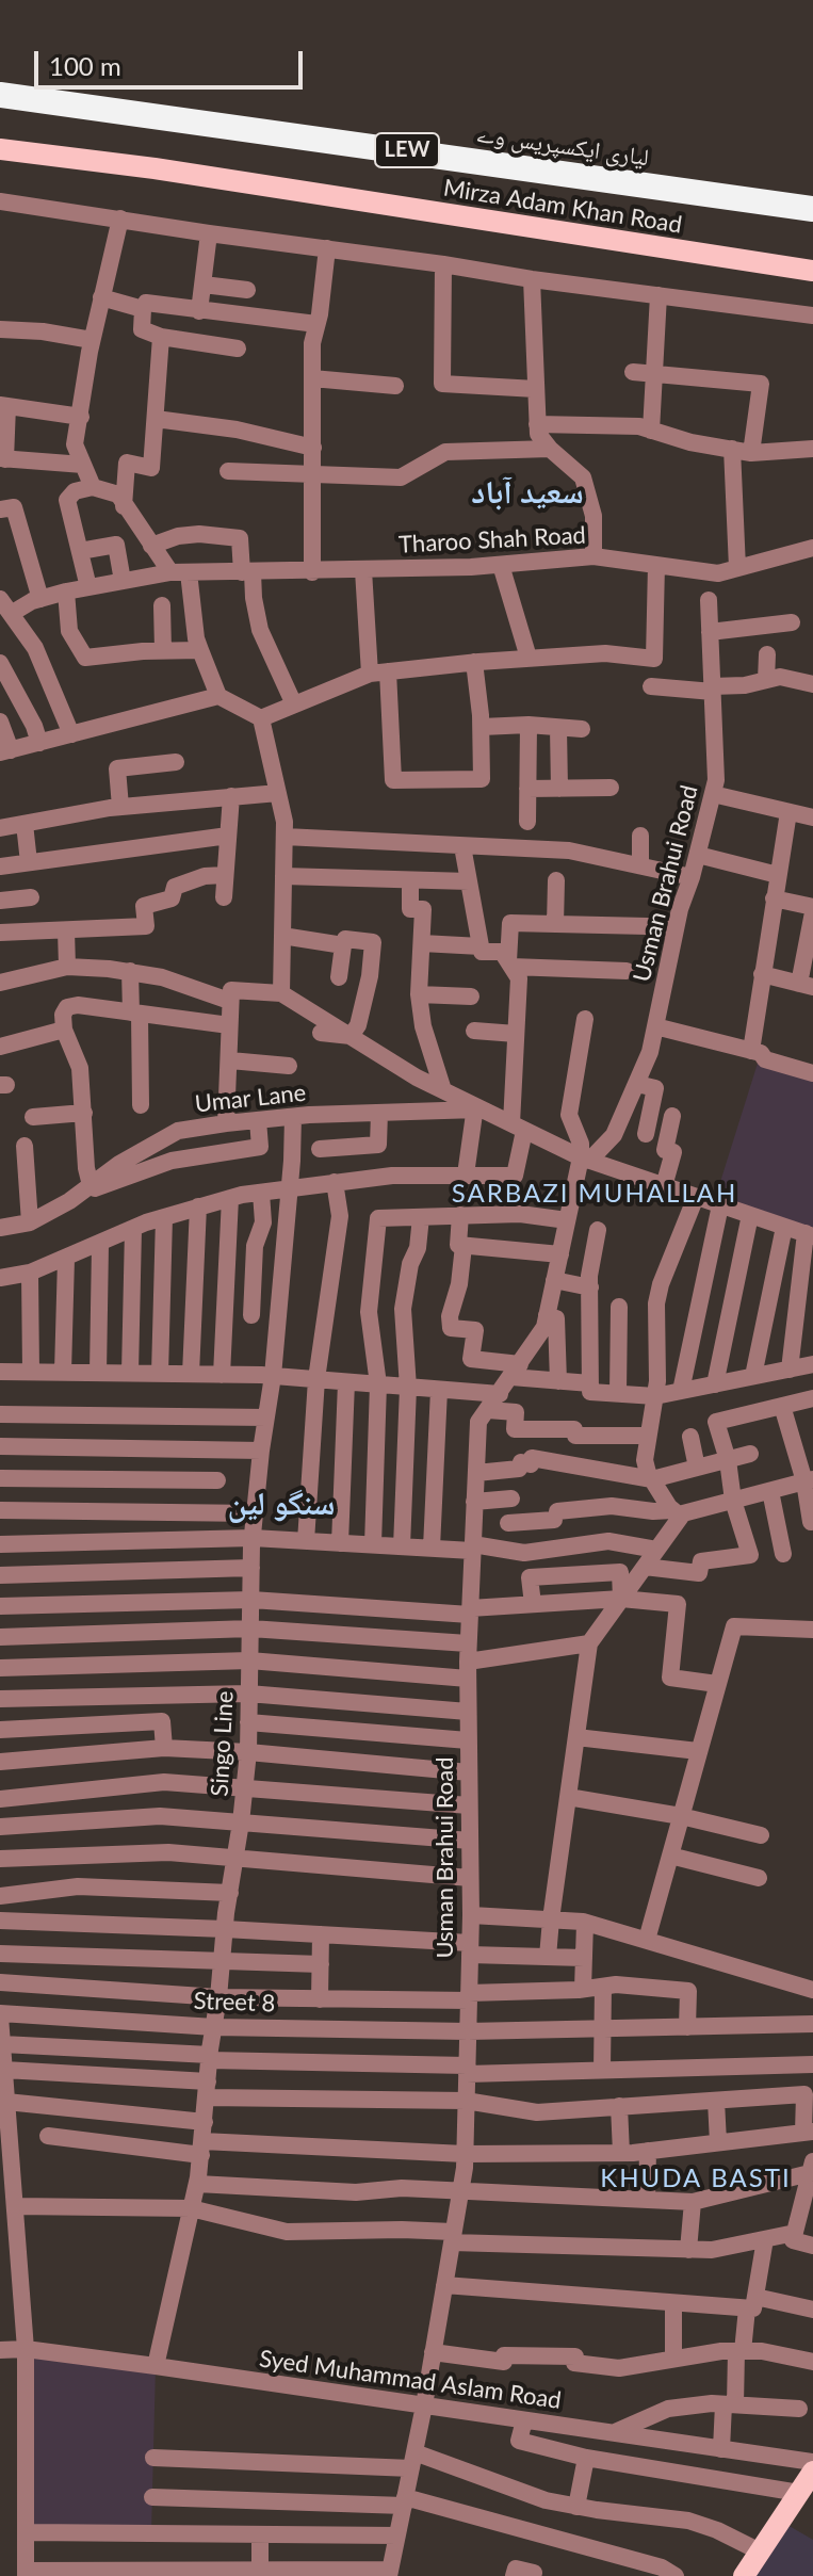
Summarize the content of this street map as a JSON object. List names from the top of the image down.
{
  "streets": {
    "highway": ["لیاری ایکسپریس وے", "LEW"],
    "main road": ["Mirza Adam Khan Road"],
    "street": [
      "Tharoo Shah Road",
      "Usman Brahui Road",
      "Umar Lane",
      "Singo Line",
      "Street 8",
      "Syed Muhammad Aslam Road"
    ]
  },
  "crossings": [
    ["Usman Brahui Road", "Street 8"],
    ["Usman Brahui Road", "Syed Muhammad Aslam Road"],
    ["Umar Lane", "Singo Line"],
    ["Singo Line", "Street 8"],
    ["Singo Line", "Syed Muhammad Aslam Road"]
  ],
  "districts": [
    "سعید آباد",
    "SARBAZI MUHALLAH",
    "سنگو لین",
    "KHUDA BASTI"
  ],
  "scale_bar": "100 m"
}
